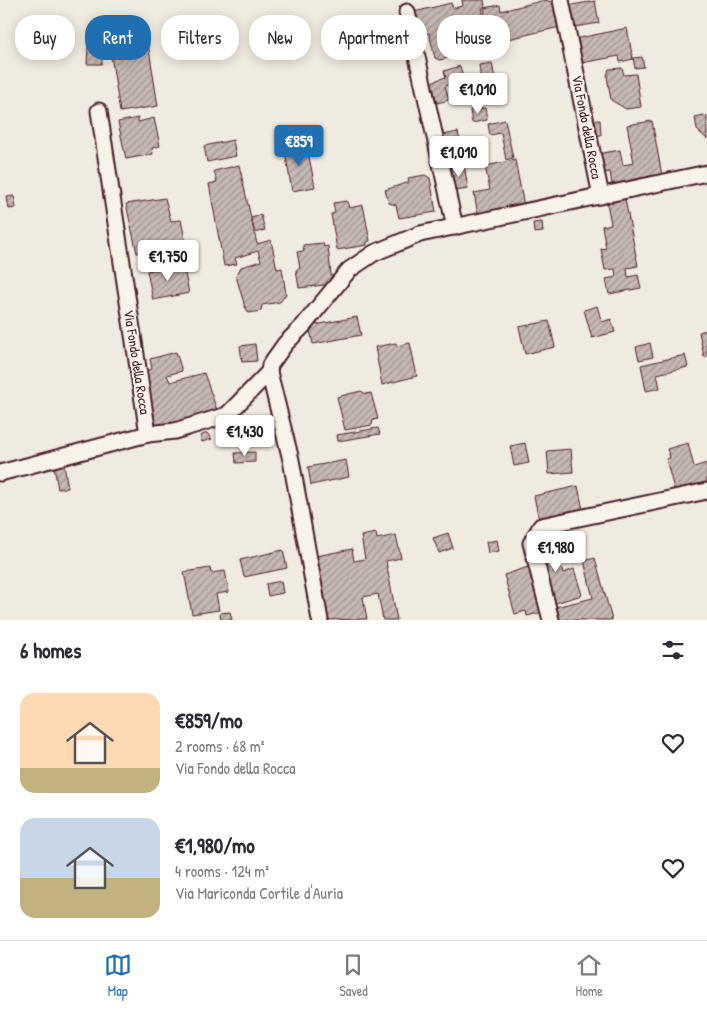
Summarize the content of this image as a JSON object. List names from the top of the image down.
{
  "streets": {
    "street": ["Via Fondo della Rocca"]
  },
  "page": {
    "chip": [
      "Buy",
      "Rent",
      "Filters",
      "New",
      "Apartment",
      "House"
    ],
    "price": [
      "€1,010",
      "€859",
      "€1,010",
      "€1,750",
      "€1,430",
      "€1,980"
    ],
    "heading": "6 homes",
    "list": [
      {
        "name": "€859/mo",
        "note": "2 rooms · 68 m² · Via Fondo della Rocca"
      },
      {
        "name": "€1,980/mo",
        "note": "4 rooms · 124 m² · Via Mariconda Cortile d'Auria"
      }
    ],
    "tabs": ["Map", "Saved", "Home"]
  }
}
